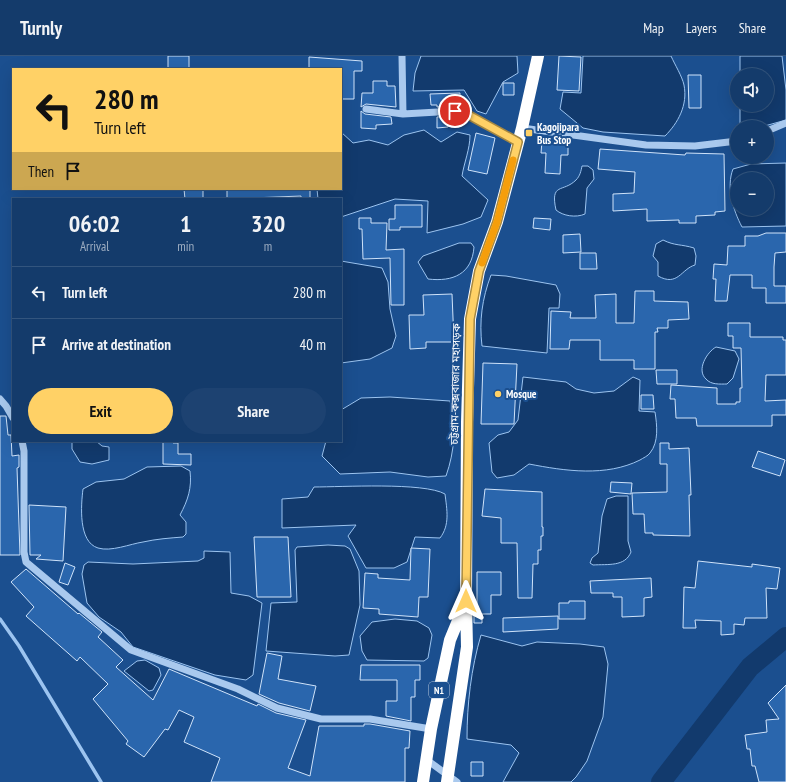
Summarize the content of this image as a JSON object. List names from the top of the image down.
{
  "streets": {
    "highway": ["চট্টগ্রাম-কক্সবাজার মহাসড়ক", "N1"]
  },
  "places": {
    "transit": ["Kagojipara Bus Stop"],
    "other": ["Mosque"]
  },
  "page": {
    "header": "Turnly",
    "nav": ["Map", "Layers", "Share"],
    "map_buttons": ["+", "−"],
    "turn": ["280 m", "Turn left"],
    "then": "Then",
    "eta": [
      "06:02",
      "Arrival",
      "1",
      "min",
      "320",
      "m"
    ],
    "list": [
      {
        "name": "Turn left",
        "value": "280 m"
      },
      {
        "name": "Arrive at destination",
        "value": "40 m"
      }
    ],
    "buttons": ["Exit", "Share"]
  }
}
